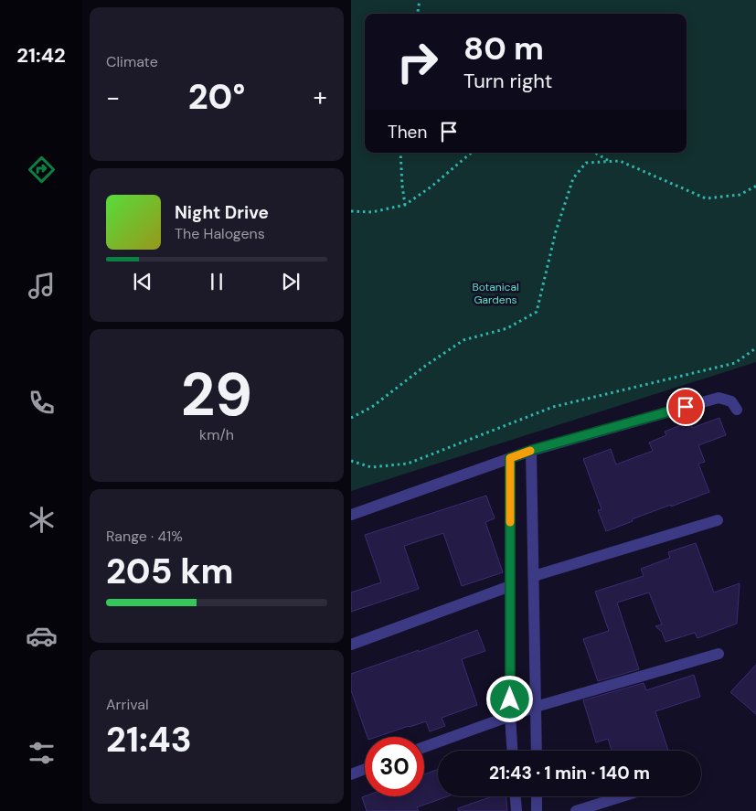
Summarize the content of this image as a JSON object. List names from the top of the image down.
{
  "parks": ["Botanical Gardens"],
  "page": {
    "tabs": "21:42",
    "tile": [
      "Climate",
      ["29", "km/h"],
      ["Range · 41%", "205 km"],
      ["Arrival", "21:43"]
    ],
    "turn": ["80 m", "Turn right"],
    "heat": ["−", "20°", "+"],
    "then": "Then",
    "song": ["Night Drive", "The Halogens"],
    "limit": "30",
    "trip": "21:43 · 1 min · 140 m"
  }
}
